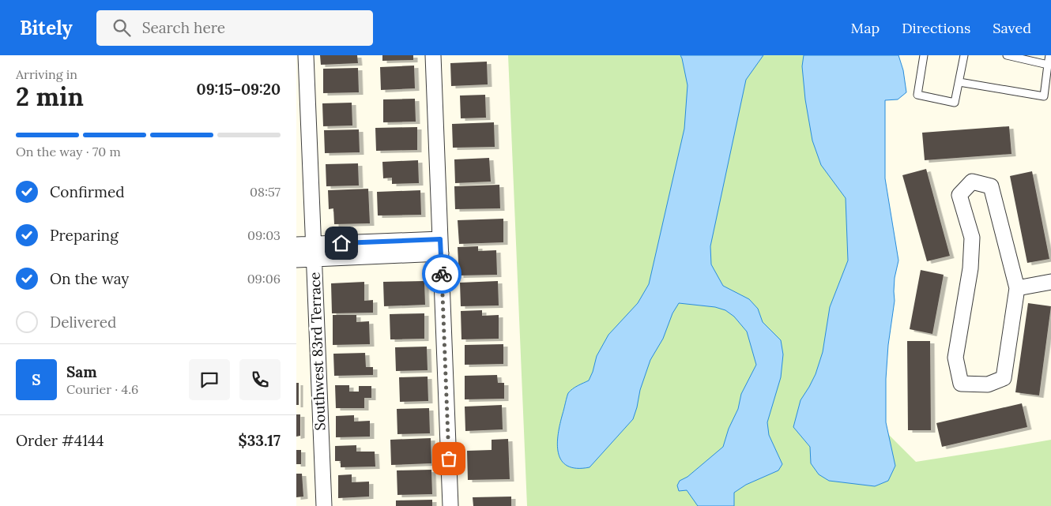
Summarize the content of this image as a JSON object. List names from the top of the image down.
{
  "streets": {
    "street": ["Southwest 83rd Terrace"]
  },
  "page": {
    "header": "Bitely",
    "search": "Search here",
    "nav": ["Map", "Directions", "Saved"],
    "heading": ["2 min", "Arriving in", "09:15–09:20"],
    "panel": [
      "Sam",
      "Courier · 4.6",
      "Order #4144",
      "$33.17"
    ],
    "bar": "On the way · 70 m",
    "list": [
      ["Confirmed", "08:57"],
      ["Preparing", "09:03"],
      ["On the way", "09:06"],
      "Delivered"
    ],
    "round": "S"
  }
}
